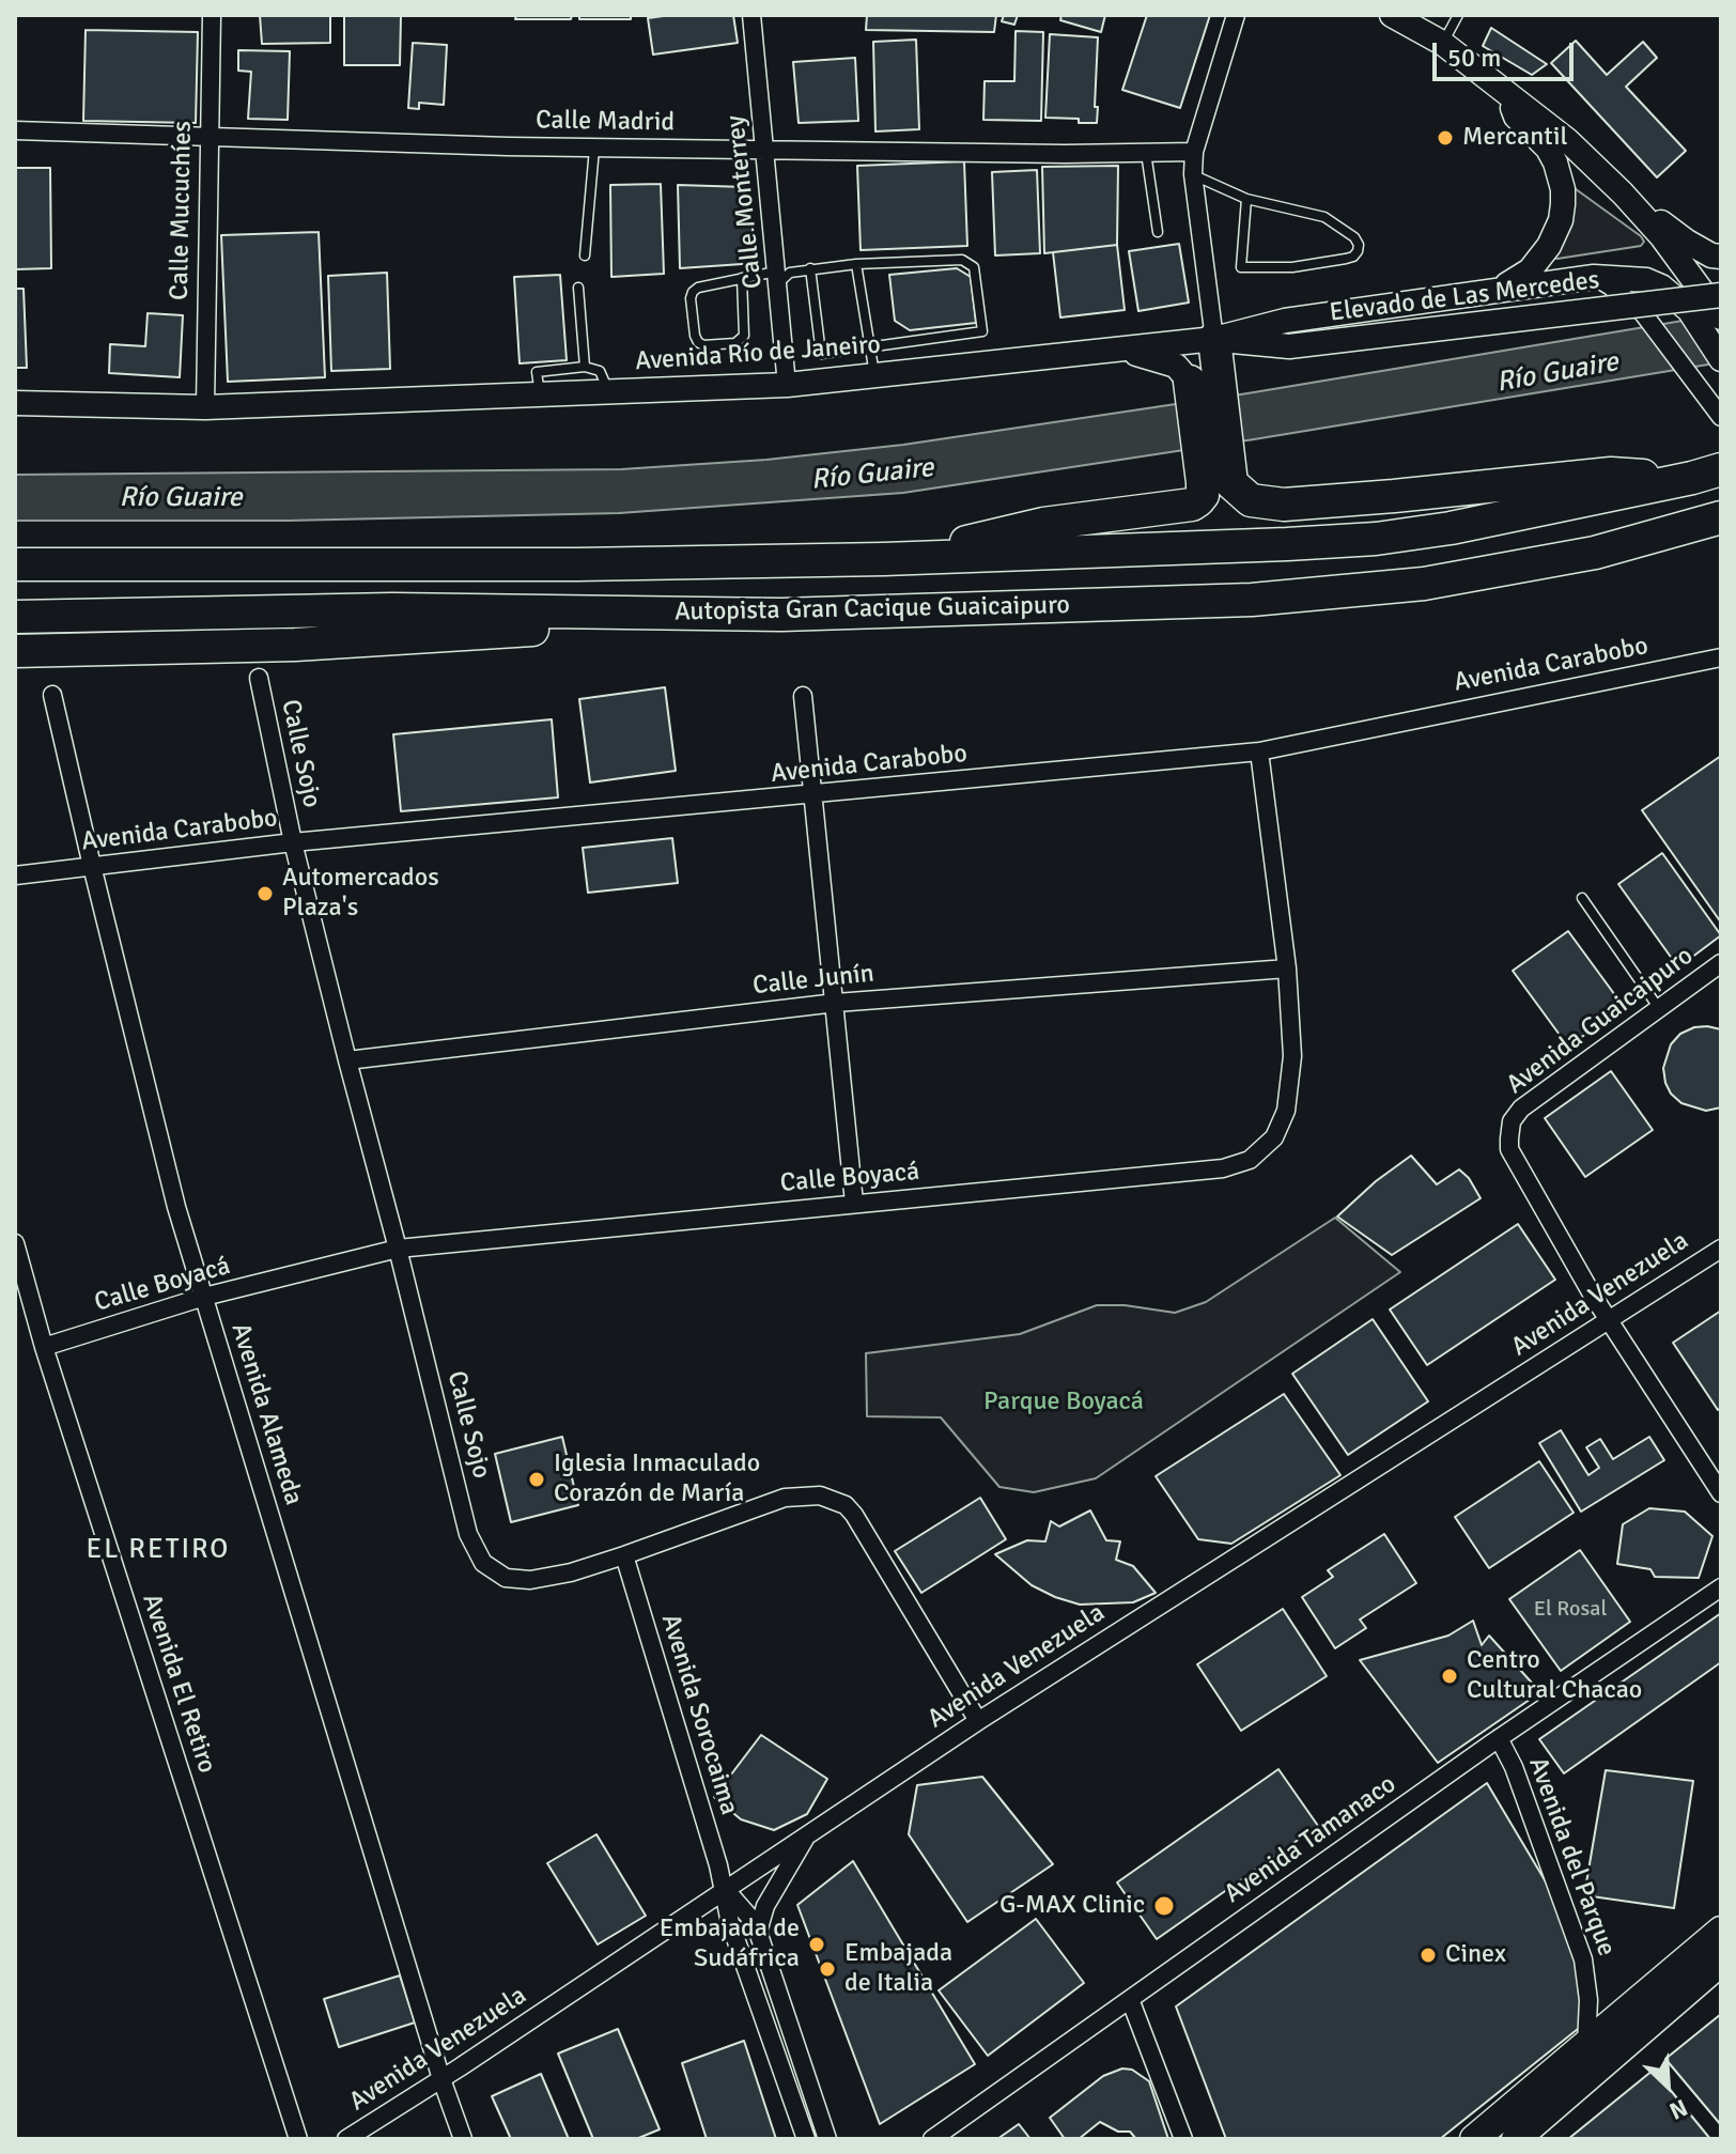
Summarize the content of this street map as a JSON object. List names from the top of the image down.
{
  "streets": {
    "highway": ["Autopista Gran Cacique Guaicaipuro"],
    "street": [
      "Calle Madrid",
      "Calle Monterrey",
      "Calle Mucuchíes",
      "Elevado de Las Mercedes",
      "Avenida Río de Janeiro",
      "Avenida Carabobo",
      "Calle Sojo",
      "Calle Junín",
      "Avenida Guaicaipuro",
      "Calle Boyacá",
      "Avenida Venezuela",
      "Avenida Alameda",
      "Avenida El Retiro",
      "Avenida Sorocaima",
      "Avenida Tamanaco",
      "Avenida del Parque"
    ]
  },
  "crossings": [
    ["Calle Madrid", "Calle Monterrey"],
    ["Calle Madrid", "Calle Mucuchíes"],
    ["Calle Monterrey", "Avenida Río de Janeiro"],
    ["Calle Mucuchíes", "Avenida Río de Janeiro"],
    ["Elevado de Las Mercedes", "Avenida Río de Janeiro"],
    ["Avenida Carabobo", "Calle Sojo"],
    ["Avenida Carabobo", "Calle Boyacá"],
    ["Avenida Carabobo", "Avenida Alameda"],
    ["Calle Sojo", "Calle Junín"],
    ["Calle Sojo", "Calle Boyacá"],
    ["Calle Sojo", "Avenida Venezuela"],
    ["Calle Sojo", "Avenida Sorocaima"],
    ["Calle Junín", "Calle Boyacá"],
    ["Avenida Guaicaipuro", "Avenida Venezuela"],
    ["Calle Boyacá", "Avenida Alameda"],
    ["Calle Boyacá", "Avenida El Retiro"],
    ["Avenida Venezuela", "Avenida Alameda"],
    ["Avenida Venezuela", "Avenida Sorocaima"],
    ["Avenida Tamanaco", "Avenida del Parque"]
  ],
  "districts": ["EL RETIRO"],
  "water": ["Río Guaire"],
  "parks": ["Parque Boyacá"],
  "places": [
    "Mercantil",
    "Automercados Plaza's",
    "Iglesia Inmaculado Corazón de María",
    "Centro Cultural Chacao",
    "G-MAX Clinic",
    "Embajada de Sudáfrica",
    "Cinex",
    "Embajada de Italia"
  ],
  "house_numbers": ["El Rosal"],
  "scale_bar": "50 m",
  "north": "bottom right"
}
